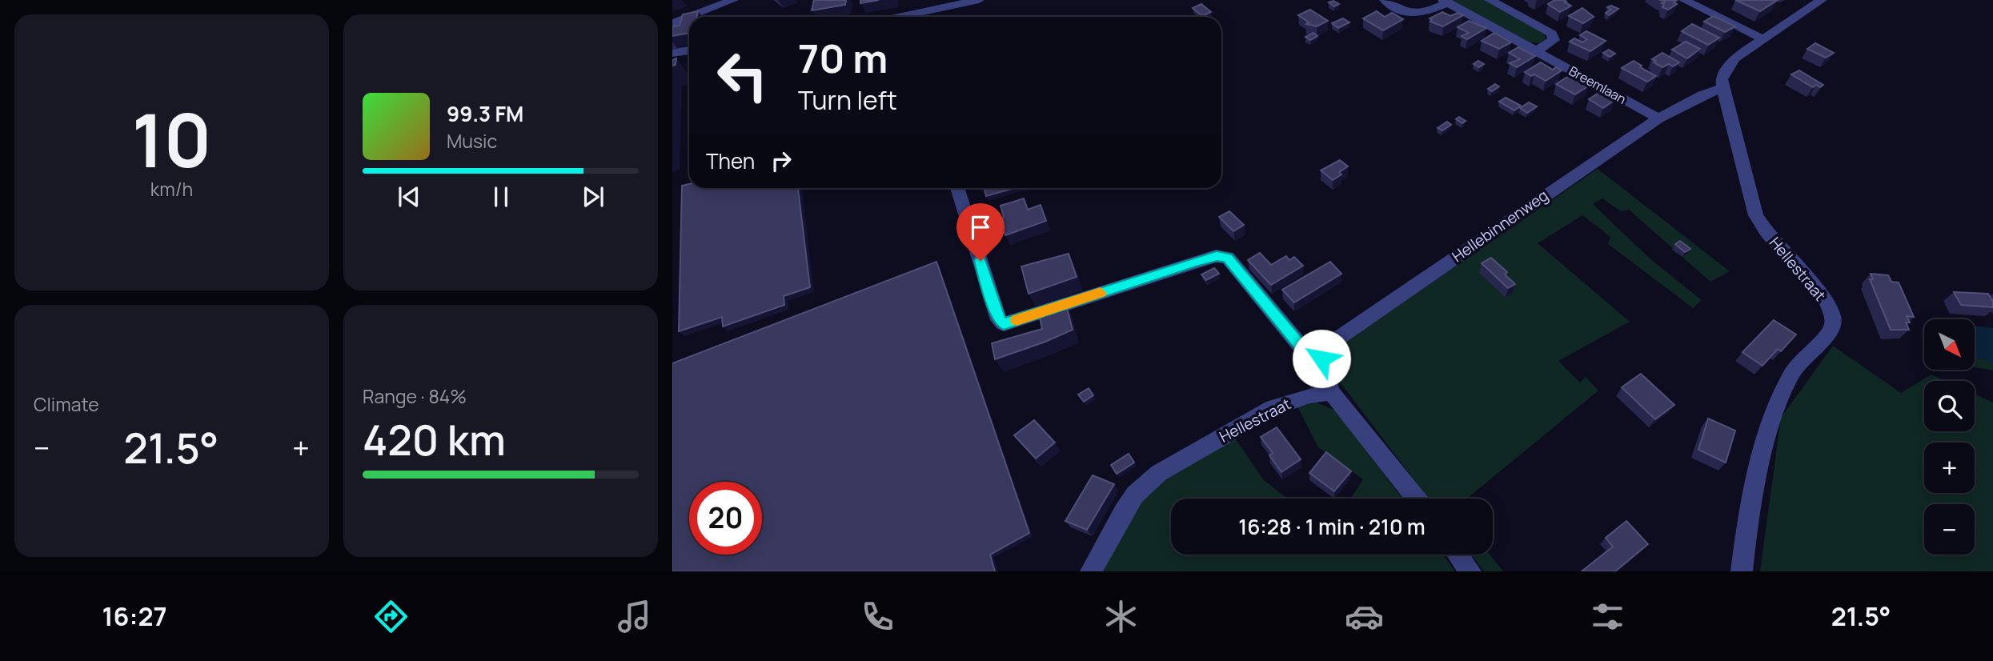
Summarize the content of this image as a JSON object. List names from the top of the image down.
{
  "streets": {
    "street": ["Breemlaan", "Hellebinnenweg", "Hellestraat"]
  },
  "crossings": [
    ["Breemlaan", "Hellebinnenweg"],
    ["Hellebinnenweg", "Hellestraat"]
  ],
  "north": "bottom right",
  "page": {
    "tile": [
      ["10", "km/h"],
      "Climate",
      ["Range · 84%", "420 km"]
    ],
    "turn": ["70 m", "Turn left"],
    "song": ["99.3 FM", "Music"],
    "then": "Then",
    "map_buttons": ["+", "−"],
    "heat": ["−", "21.5°", "+"],
    "limit": "20",
    "trip": "16:28 · 1 min · 210 m",
    "tabs": ["16:27", "21.5°"]
  }
}
